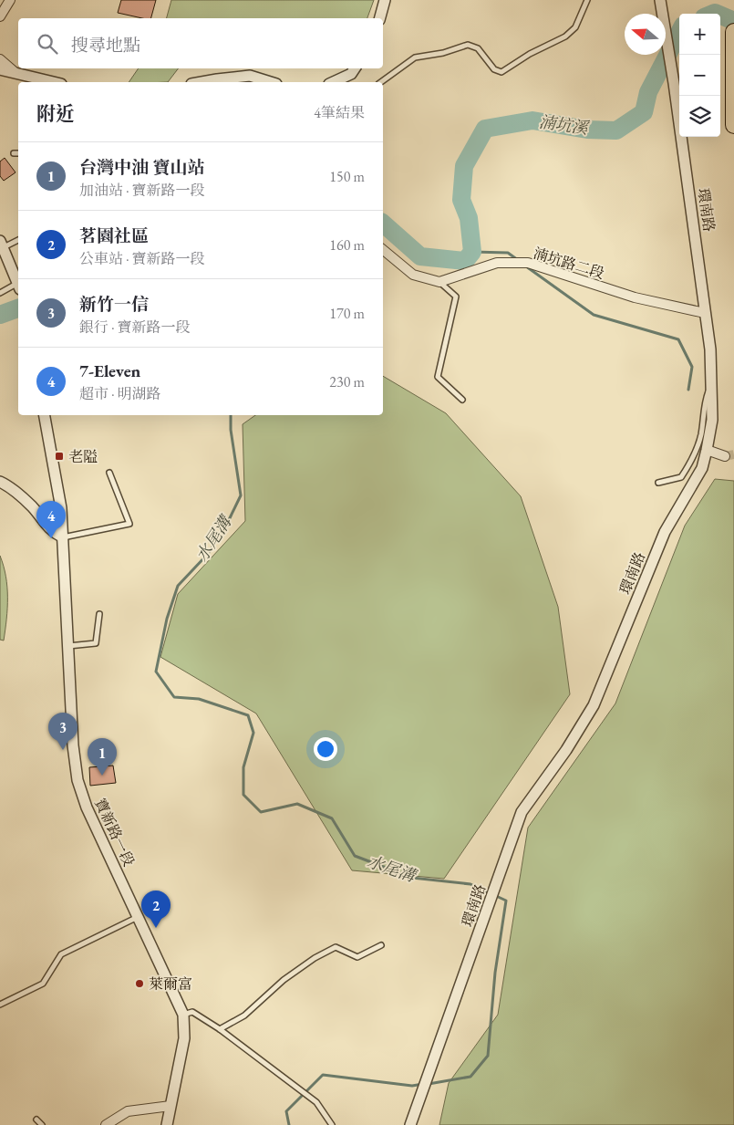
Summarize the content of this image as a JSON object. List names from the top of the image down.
{
  "streets": {
    "street": ["環南路", "湳坑路二段", "寶新路一段"]
  },
  "crossings": [
    ["環南路", "湳坑路二段"]
  ],
  "water": ["湳坑溪", "水尾溝"],
  "places": {
    "transit": ["老隘"],
    "other": ["萊爾富"]
  },
  "north": "left",
  "page": {
    "map_buttons": ["+", "−"],
    "search": "搜尋地點",
    "heading": ["附近", "4筆結果"],
    "list": [
      {
        "mark": "1",
        "name": "台灣中油 寶山站",
        "note": "加油站 · 寶新路一段",
        "value": "150 m"
      },
      {
        "mark": "2",
        "name": "茗園社區",
        "note": "公車站 · 寶新路一段",
        "value": "160 m"
      },
      {
        "mark": "3",
        "name": "新竹一信",
        "note": "銀行 · 寶新路一段",
        "value": "170 m"
      },
      {
        "mark": "4",
        "name": "7-Eleven",
        "note": "超市 · 明湖路",
        "value": "230 m"
      }
    ],
    "pins": [
      "4",
      "3",
      "1",
      "2"
    ]
  }
}
